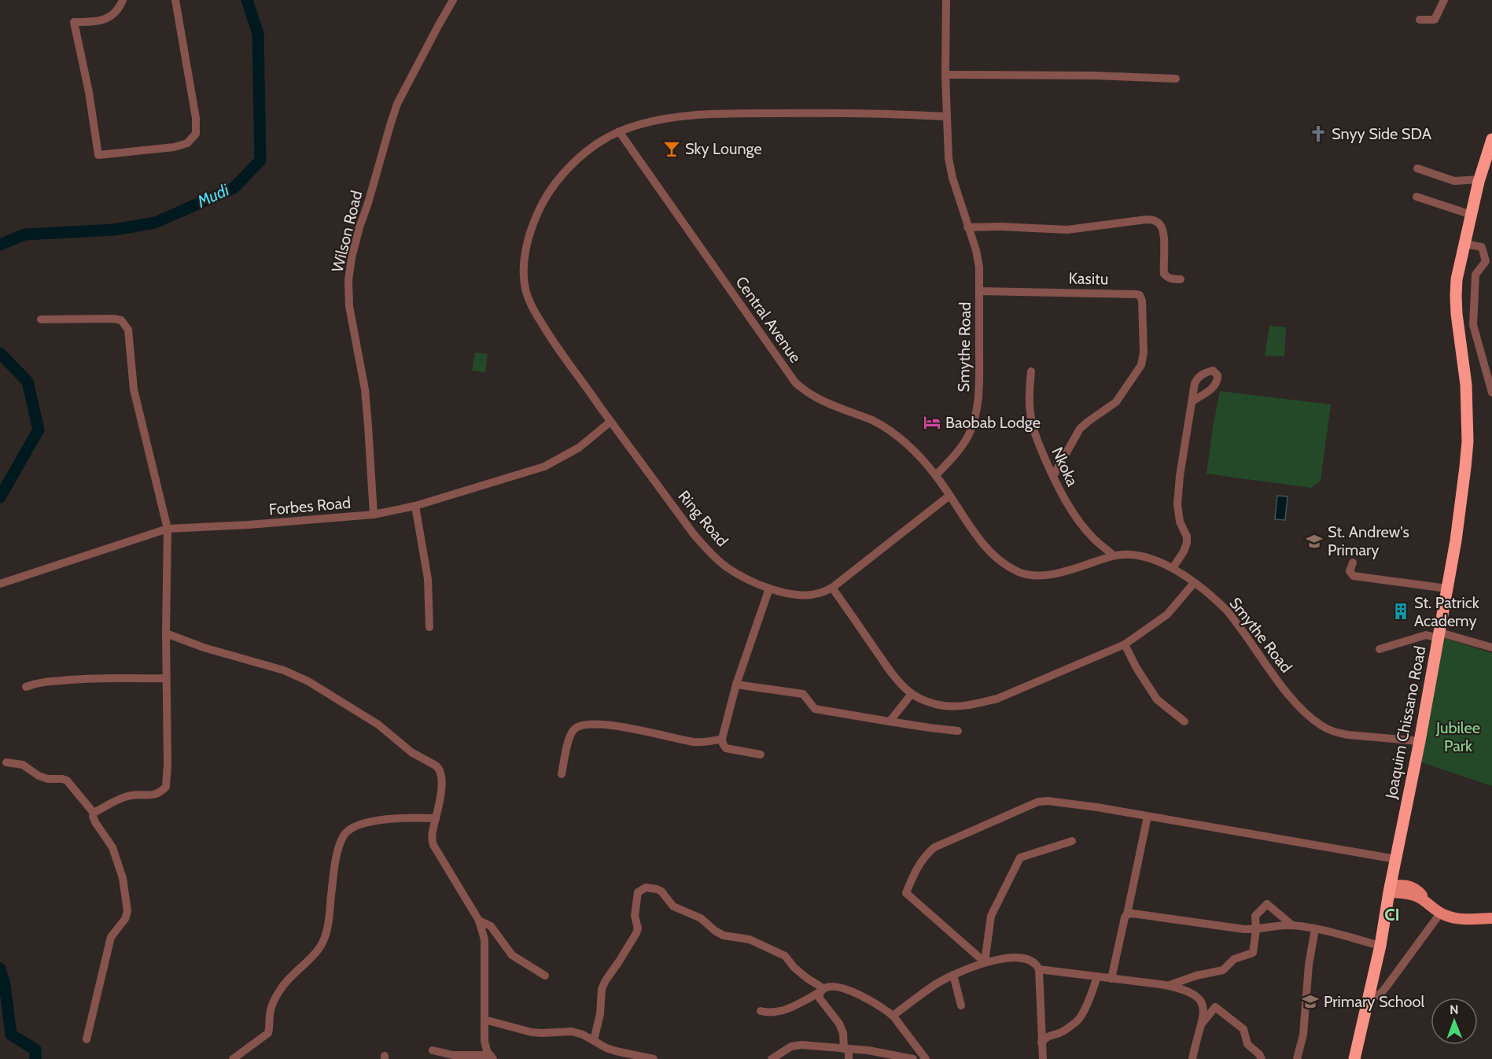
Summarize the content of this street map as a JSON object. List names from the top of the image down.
{
  "streets": {
    "highway": ["Joaquim Chissano Road"],
    "street": [
      "Wilson Road",
      "Kasitu",
      "Central Avenue",
      "Smythe Road",
      "Nkoka",
      "Forbes Road",
      "Ring Road"
    ]
  },
  "crossings": [
    ["Wilson Road", "Forbes Road"],
    ["Kasitu", "Smythe Road"],
    ["Kasitu", "Nkoka"],
    ["Central Avenue", "Smythe Road"],
    ["Central Avenue", "Ring Road"],
    ["Smythe Road", "Nkoka"],
    ["Smythe Road", "Ring Road"],
    ["Smythe Road", "Joaquim Chissano Road"],
    ["Forbes Road", "Ring Road"]
  ],
  "districts": ["CI"],
  "water": ["Mudi"],
  "parks": ["Jubilee Park"],
  "places": {
    "church": ["Snyy Side SDA"],
    "bar": ["Sky Lounge"],
    "hotel": ["Baobab Lodge"],
    "school or university": ["St. Andrew's Primary", "Primary School"],
    "building": ["St. Patrick Academy"]
  },
  "north": "top"
}
